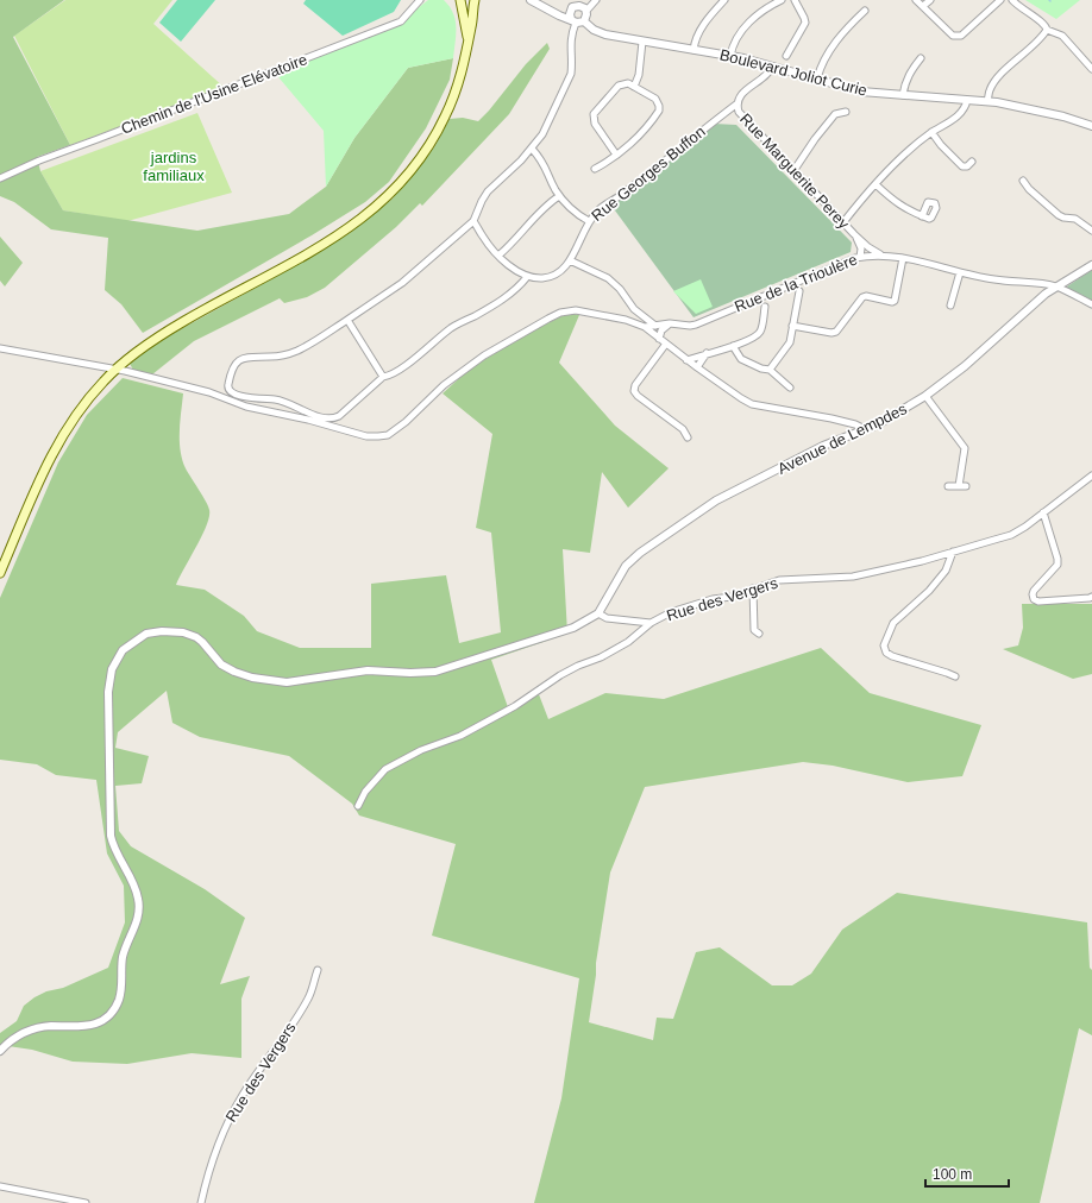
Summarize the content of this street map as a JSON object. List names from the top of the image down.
{
  "streets": {
    "street": [
      "Boulevard Joliot Curie",
      "Chemin de l'Usine Elévatoire",
      "Rue Marguerite Perey",
      "Rue Georges Buffon",
      "Rue de la Trioulère",
      "Avenue de Lempdes",
      "Rue des Vergers"
    ]
  },
  "crossings": [
    ["Boulevard Joliot Curie", "Rue Marguerite Perey"],
    ["Rue Marguerite Perey", "Rue Georges Buffon"],
    ["Rue Marguerite Perey", "Rue de la Trioulère"],
    ["Rue de la Trioulère", "Avenue de Lempdes"]
  ],
  "parks": ["jardins familiaux"],
  "scale_bar": "100 m"
}
